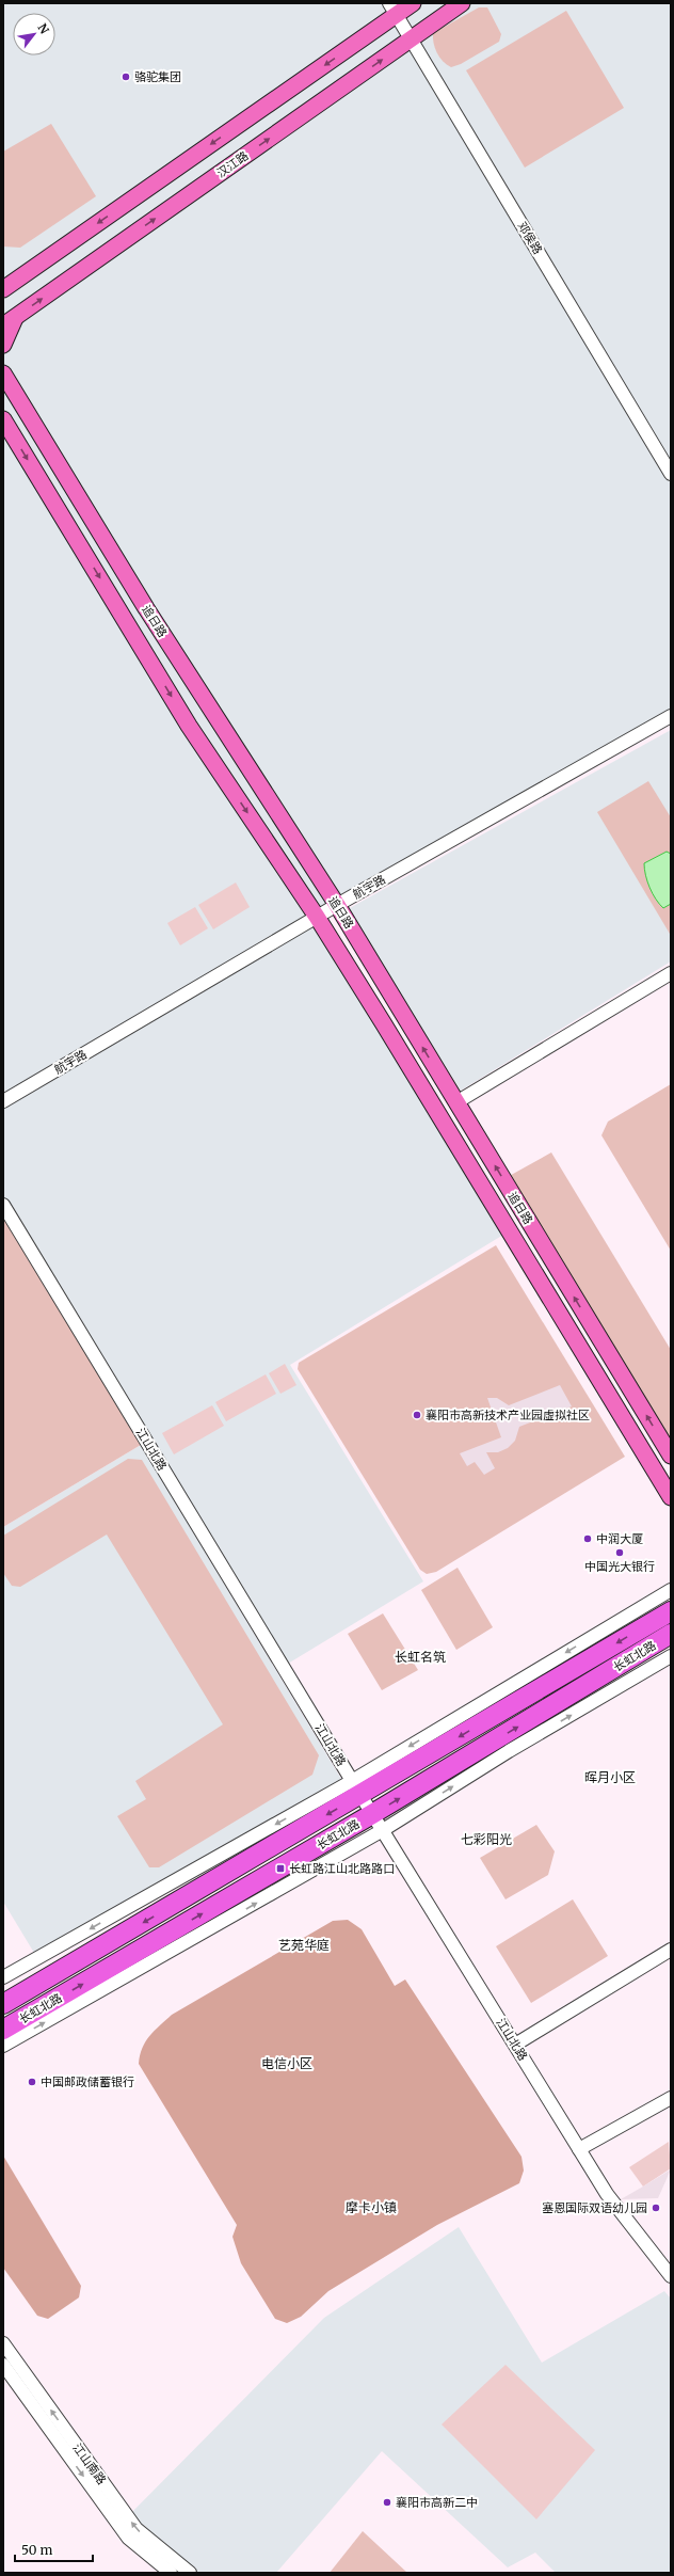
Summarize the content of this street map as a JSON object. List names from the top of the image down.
{
  "streets": {
    "highway": ["长虹北路"],
    "main road": ["汉江路", "追日路"],
    "street": [
      "邓侯路",
      "航宇路",
      "江山北路",
      "江山南路"
    ]
  },
  "crossings": [
    ["汉江路", "邓侯路"],
    ["追日路", "航宇路"],
    ["江山北路", "长虹北路"]
  ],
  "districts": [
    "长虹名筑",
    "晖月小区",
    "七彩阳光",
    "艺苑华庭",
    "电信小区",
    "摩卡小镇"
  ],
  "places": {
    "other": [
      "骆驼集团",
      "襄阳市高新技术产业园虚拟社区",
      "中润大厦",
      "中国光大银行",
      "中国邮政储蓄银行",
      "塞恩国际双语幼儿园",
      "襄阳市高新二中"
    ],
    "transit": ["长虹路江山北路路口"]
  },
  "scale_bar": "50 m",
  "north": "top right"
}
